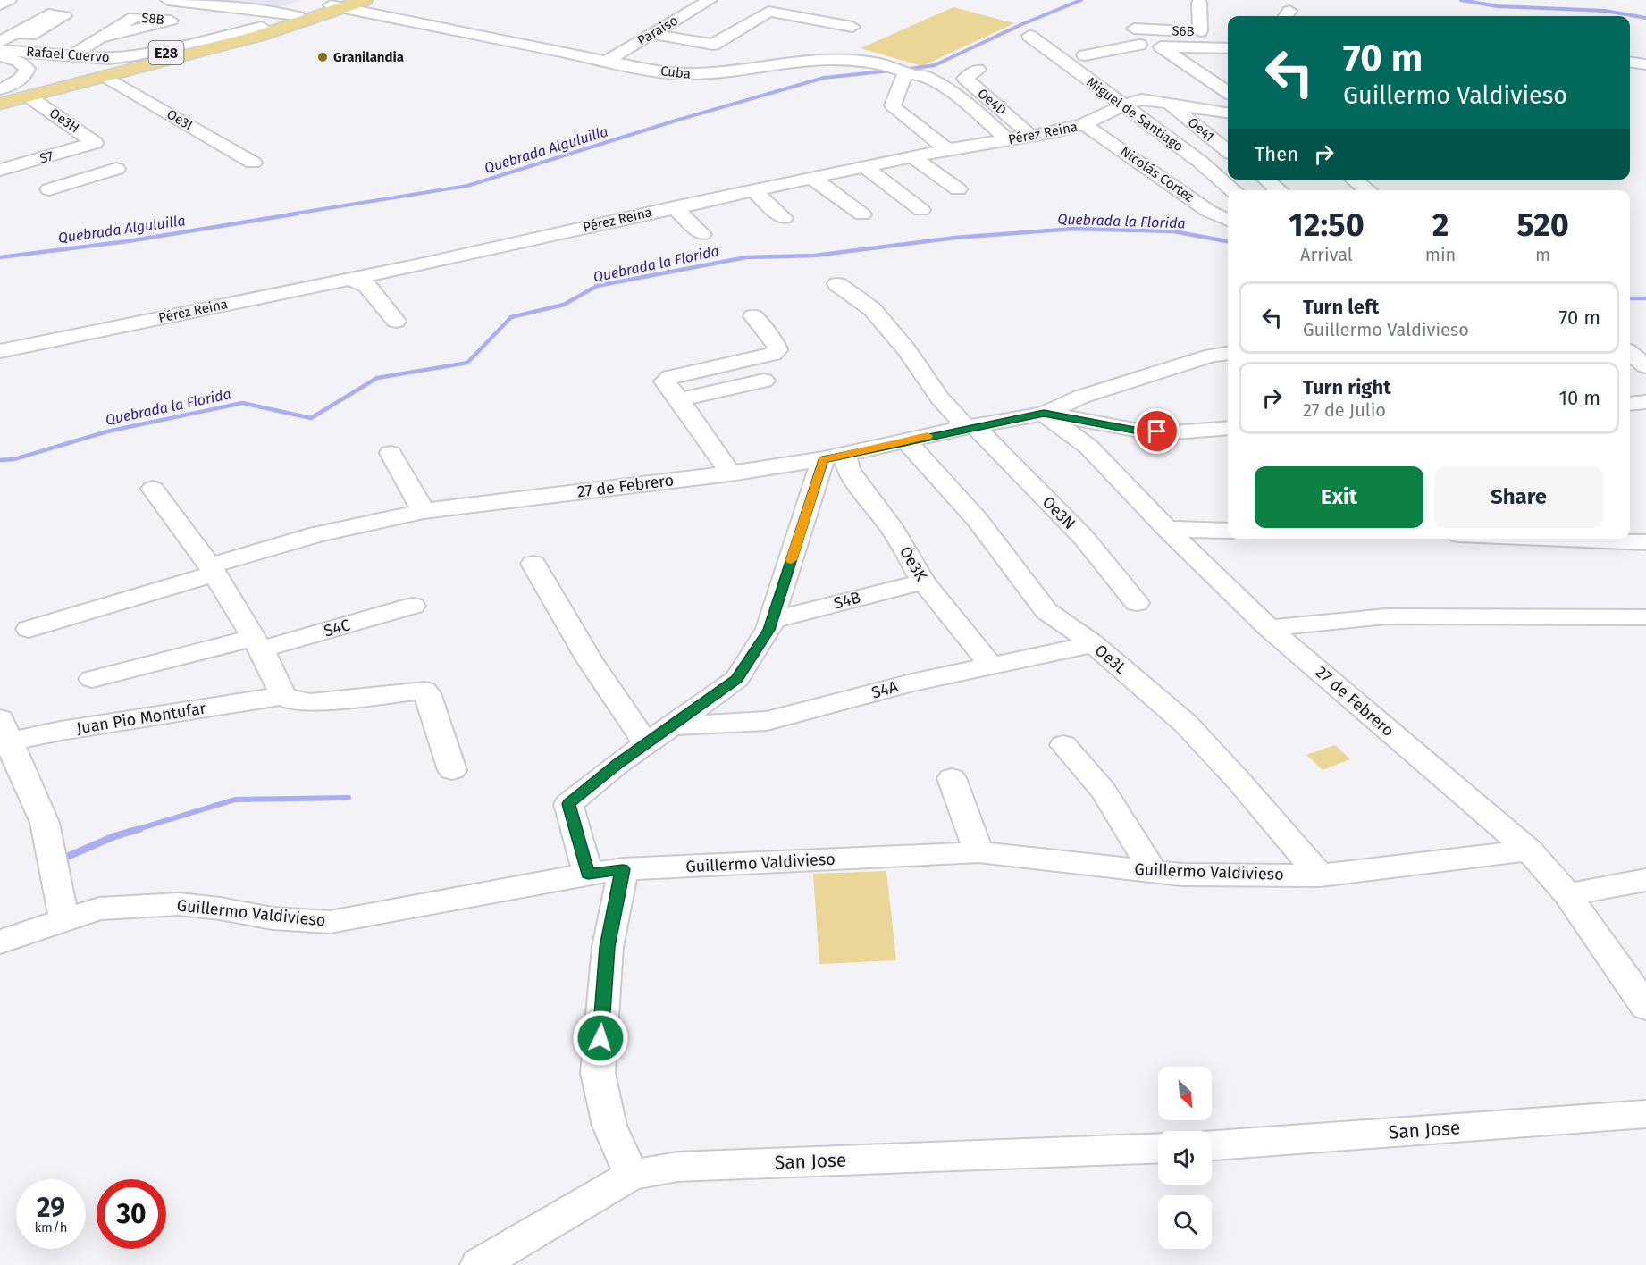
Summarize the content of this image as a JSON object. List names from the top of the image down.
{
  "streets": {
    "main road": ["E28"],
    "street": [
      "Paraiso",
      "S6B",
      "Rafael Cuervo",
      "Cuba",
      "Oe4D",
      "Miguel de Santiago",
      "Oe3I",
      "Oe3H",
      "Oe41",
      "Pérez Reina",
      "S7",
      "Nicolás Cortez",
      "27 de Febrero",
      "Oe3N",
      "Oe3K",
      "S4B",
      "S4C",
      "Oe3L",
      "S4A",
      "Juan Pio Montufar",
      "Guillermo Valdivieso",
      "San Jose"
    ]
  },
  "crossings": [
    ["Paraiso", "Cuba"],
    ["E28", "Rafael Cuervo"],
    ["E28", "Cuba"],
    ["E28", "Oe3I"],
    ["E28", "Oe3H"],
    ["Cuba", "Pérez Reina"],
    ["Oe4D", "Pérez Reina"],
    ["Miguel de Santiago", "Pérez Reina"],
    ["Oe3H", "S7"],
    ["Pérez Reina", "Nicolás Cortez"],
    ["27 de Febrero", "Oe3N"],
    ["27 de Febrero", "Oe3K"],
    ["27 de Febrero", "Oe3L"],
    ["27 de Febrero", "Guillermo Valdivieso"],
    ["Oe3K", "S4B"],
    ["Oe3K", "S4A"],
    ["Oe3L", "S4A"],
    ["Oe3L", "Guillermo Valdivieso"]
  ],
  "water": ["Quebrada Alguluilla", "Quebrada la Florida"],
  "places": ["Granilandia"],
  "north": "bottom right",
  "page": {
    "turn": ["70 m", "Guillermo Valdivieso"],
    "then": "Then",
    "eta": [
      "12:50",
      "Arrival",
      "2",
      "min",
      "520",
      "m"
    ],
    "list": [
      {
        "name": "Turn left",
        "note": "Guillermo Valdivieso",
        "value": "70 m"
      },
      {
        "name": "Turn right",
        "note": "27 de Julio",
        "value": "10 m"
      }
    ],
    "buttons": ["Exit", "Share"],
    "speed": "29 km/h",
    "limit": "30"
  }
}
